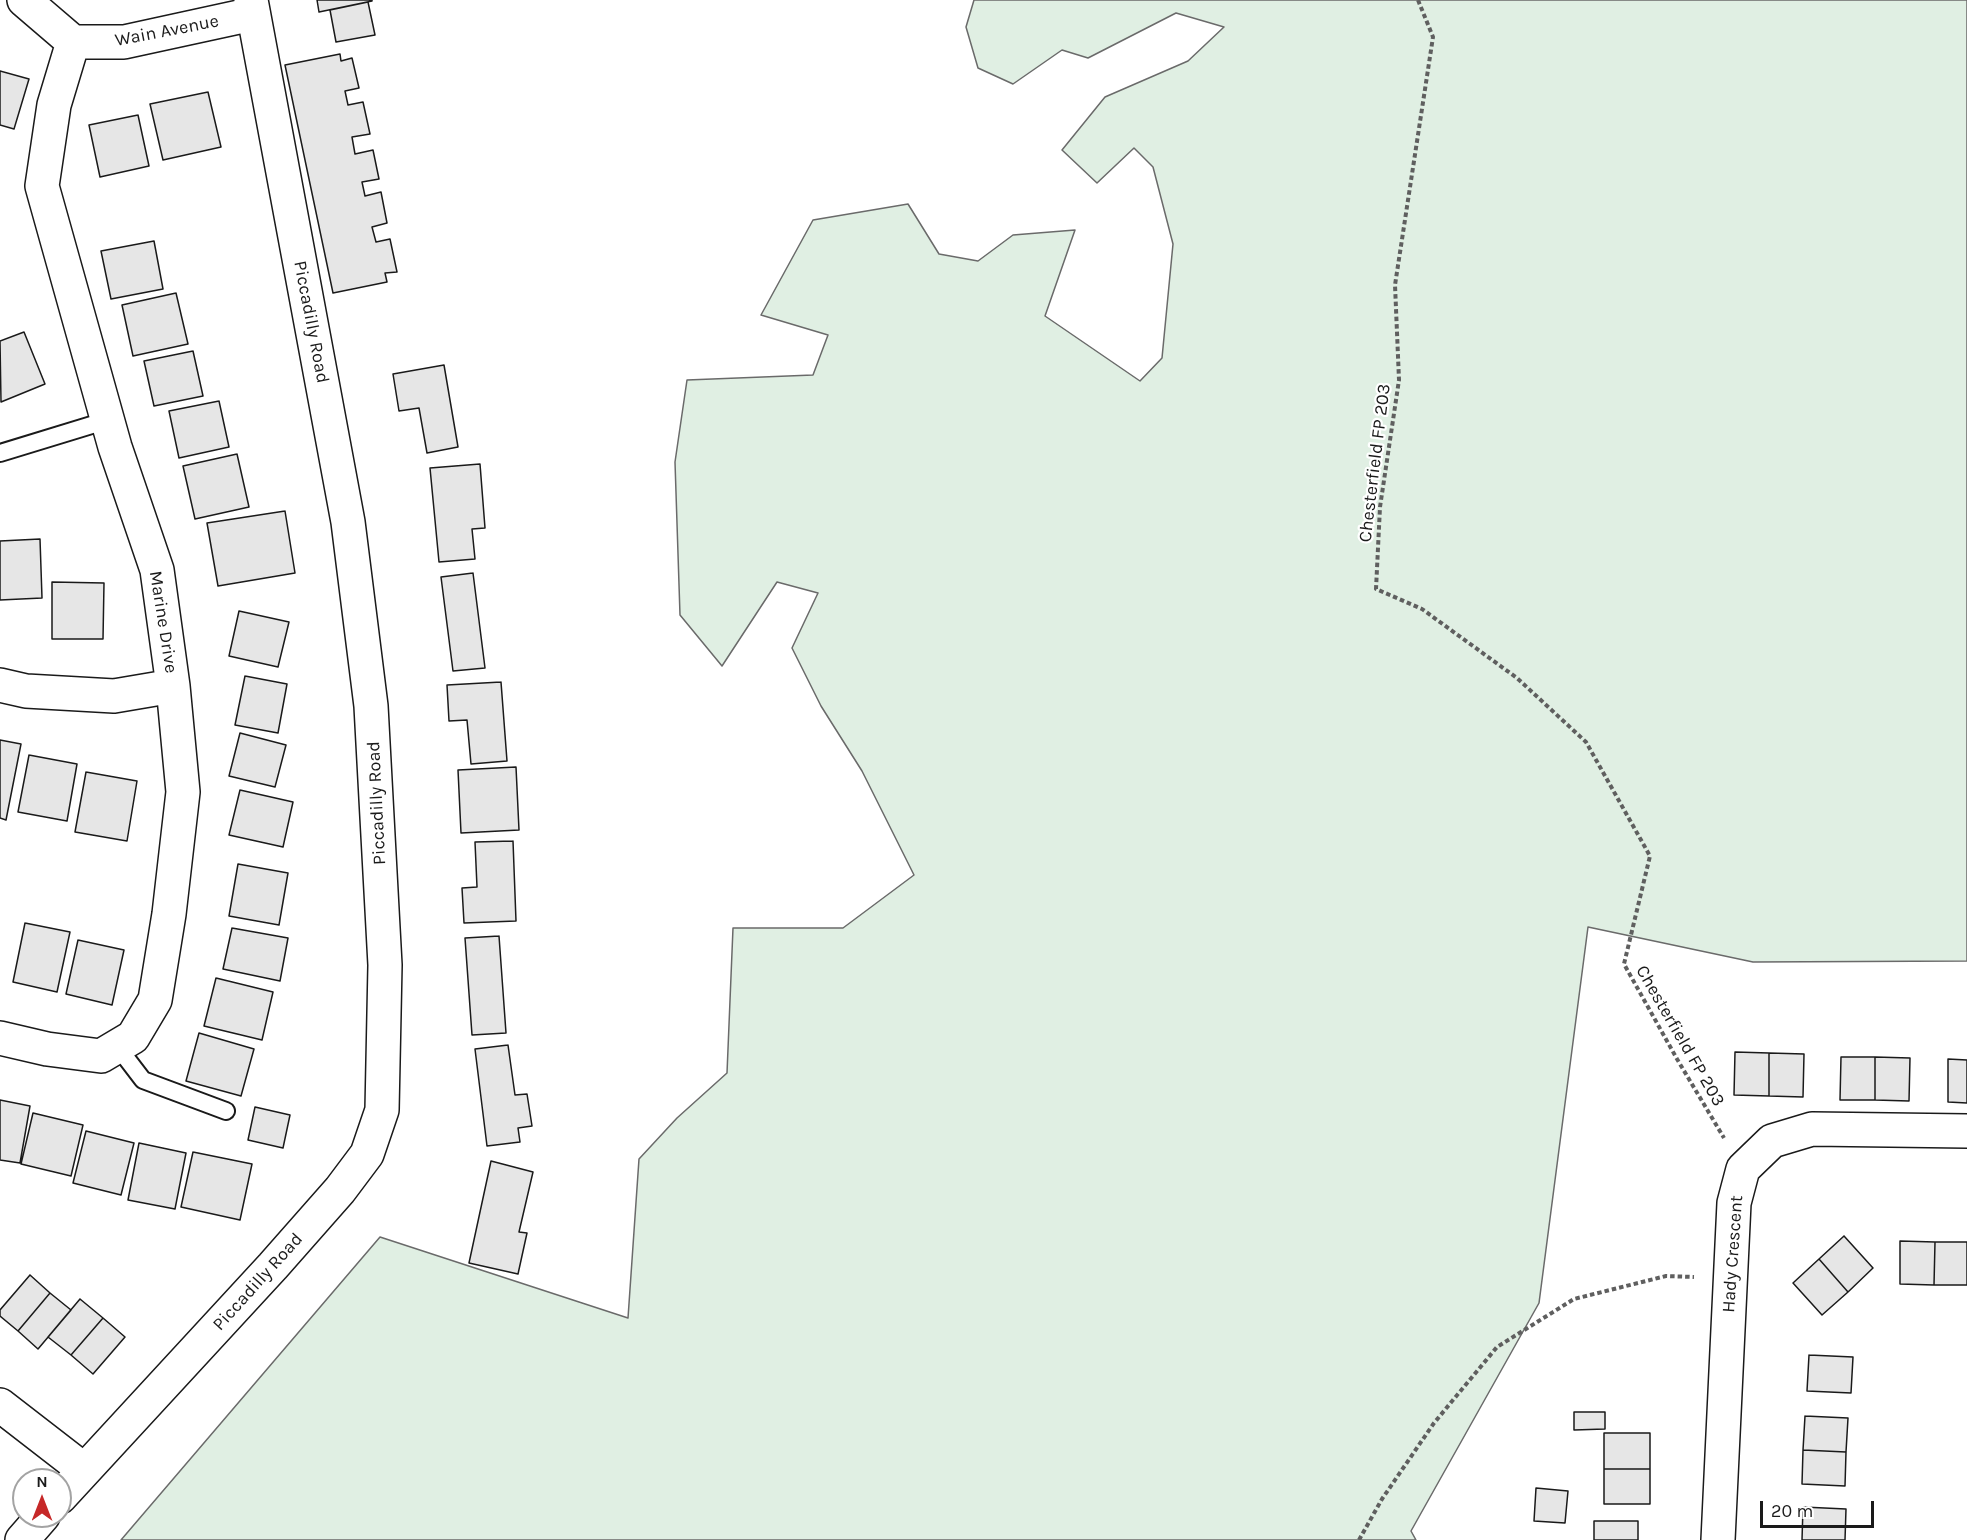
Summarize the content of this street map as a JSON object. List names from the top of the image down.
{
  "streets": {
    "street": [
      "Wain Avenue",
      "Piccadilly Road",
      "Marine Drive",
      "Hady Crescent"
    ],
    "path": ["Chesterfield FP 203"]
  },
  "crossings": [
    ["Wain Avenue", "Piccadilly Road"],
    ["Wain Avenue", "Marine Drive"],
    ["Chesterfield FP 203", "Hady Crescent"]
  ],
  "scale_bar": "20 m",
  "north": "top"
}
